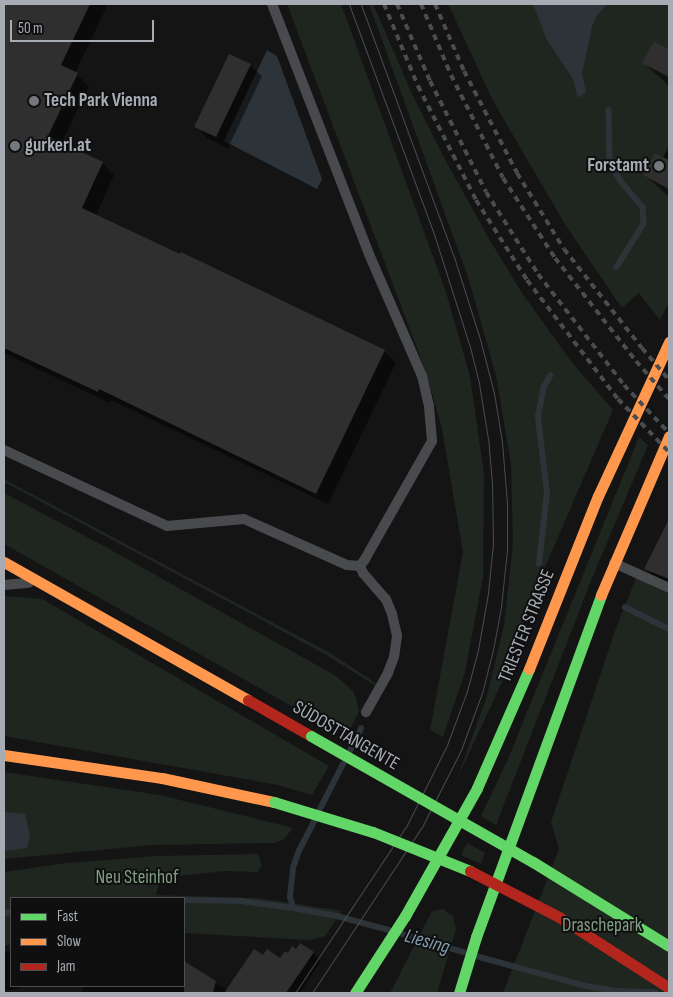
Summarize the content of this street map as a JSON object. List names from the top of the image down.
{
  "streets": {
    "main road": ["TRIESTER STRASSE", "SÜDOSTTANGENTE"]
  },
  "water": ["Liesing"],
  "parks": ["Neu Steinhof", "Draschepark"],
  "places": ["Tech Park Vienna", "gurkerl.at", "Forstamt"],
  "legend": ["Fast", "Slow", "Jam"],
  "scale_bar": "50 m"
}
